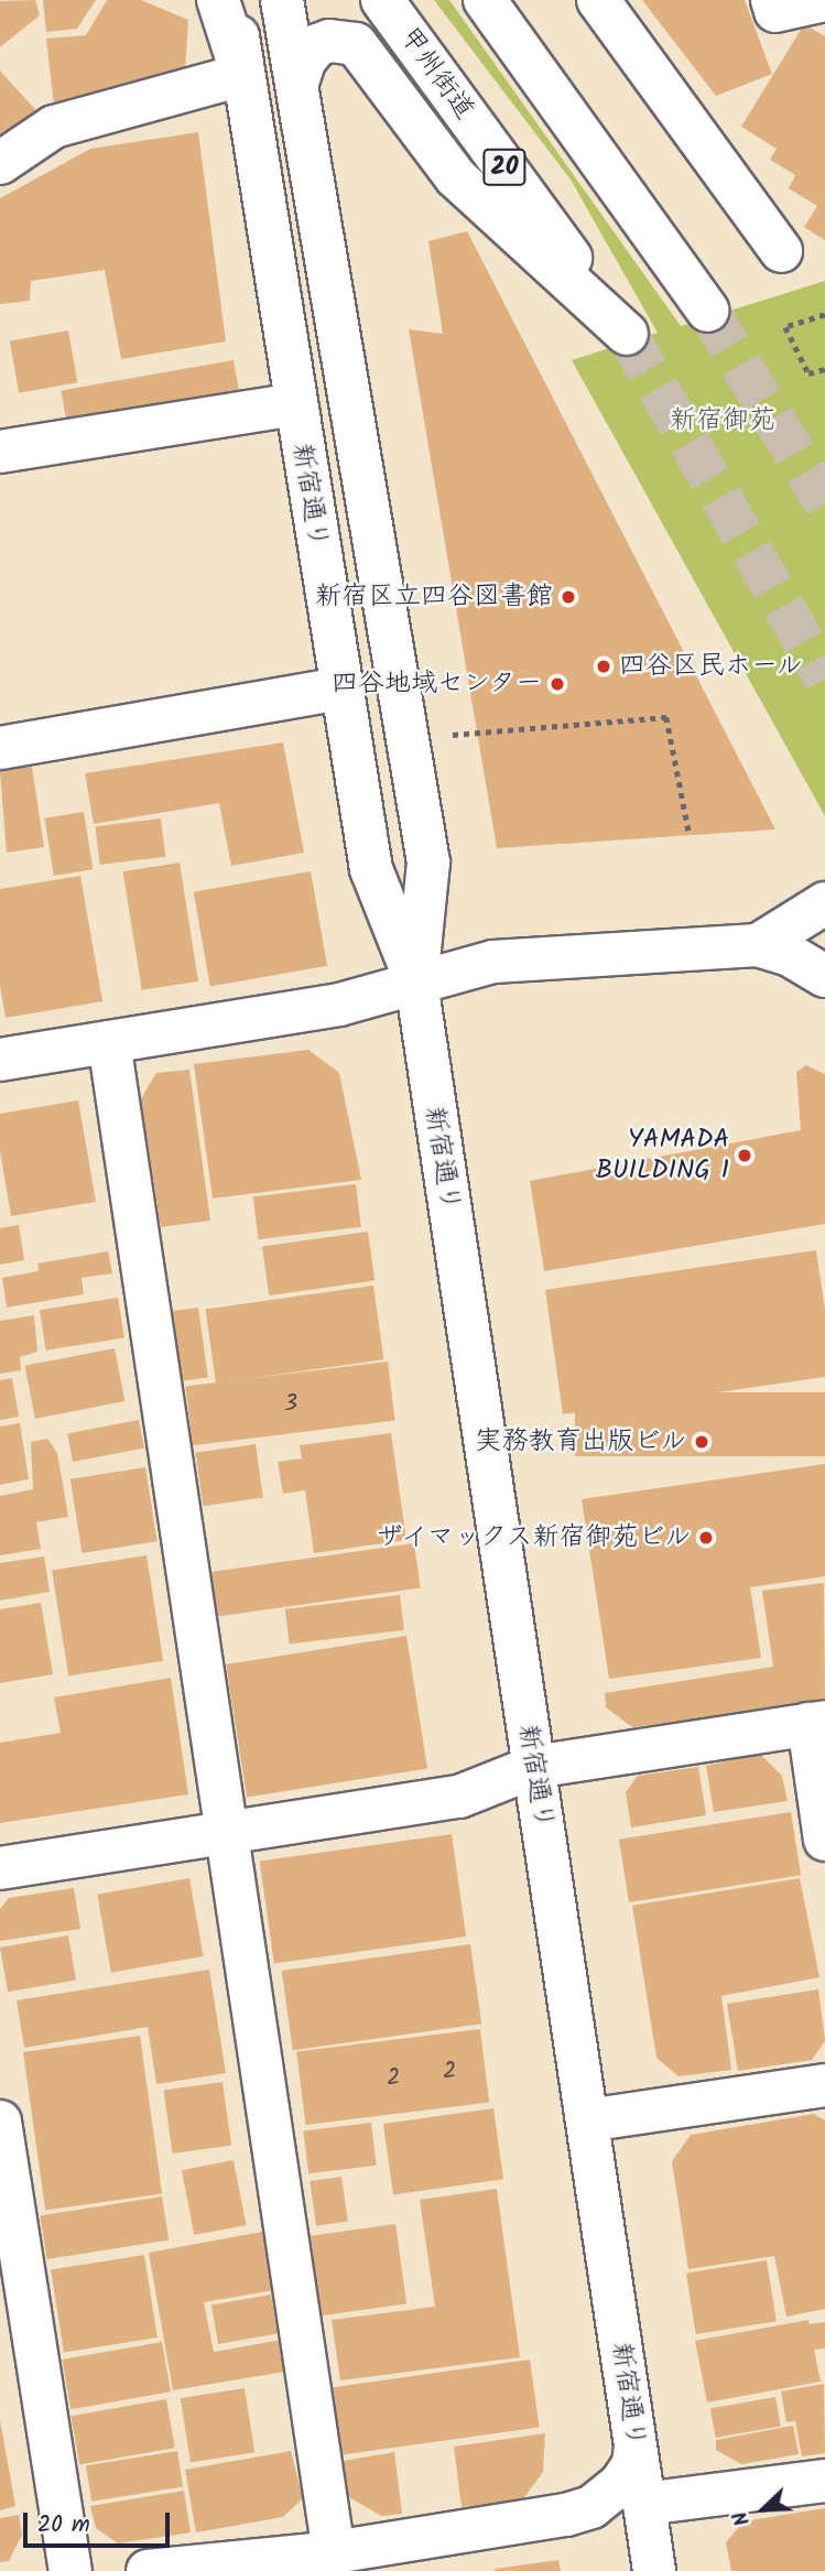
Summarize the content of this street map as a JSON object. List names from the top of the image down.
{
  "streets": {
    "main road": ["甲州街道", "20", "新宿通り"]
  },
  "crossings": [
    ["甲州街道", "新宿通り"]
  ],
  "parks": ["新宿御苑"],
  "places": [
    "新宿区立四谷図書館",
    "四谷区民ホール",
    "四谷地域センター",
    "YAMADA BUILDING 1",
    "実務教育出版ビル",
    "ザイマックス新宿御苑ビル"
  ],
  "house_numbers": ["3", "2", "2"],
  "scale_bar": "20 m",
  "north": "bottom left"
}
